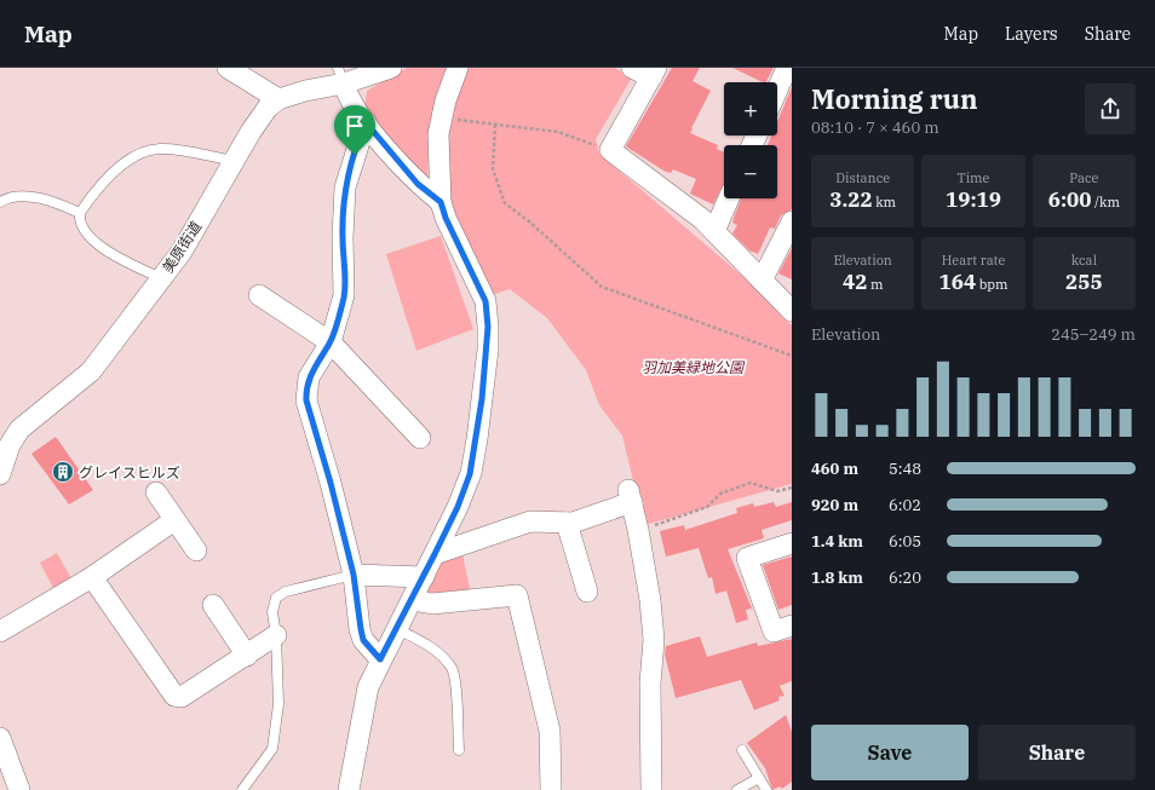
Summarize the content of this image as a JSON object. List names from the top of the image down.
{
  "streets": {
    "street": ["美原街道"]
  },
  "parks": ["羽加美緑地公園"],
  "places": {
    "building": ["グレイスヒルズ"]
  },
  "page": {
    "header": "Map",
    "nav": ["Map", "Layers", "Share"],
    "heading": ["Morning run", "08:10 · 7 × 460 m"],
    "map_buttons": ["+", "−"],
    "stats": [
      ["Distance", "3.22 km"],
      ["Time", "19:19"],
      ["Pace", "6:00 /km"],
      ["Elevation", "42 m"],
      ["Heart rate", "164 bpm"],
      ["kcal", "255"]
    ],
    "chart": ["Elevation", "245–249 m"],
    "list": [
      {
        "name": "460 m",
        "note": "5:48"
      },
      {
        "name": "920 m",
        "note": "6:02"
      },
      {
        "name": "1.4 km",
        "note": "6:05"
      },
      {
        "name": "1.8 km",
        "note": "6:20"
      }
    ],
    "buttons": ["Save", "Share"]
  }
}
